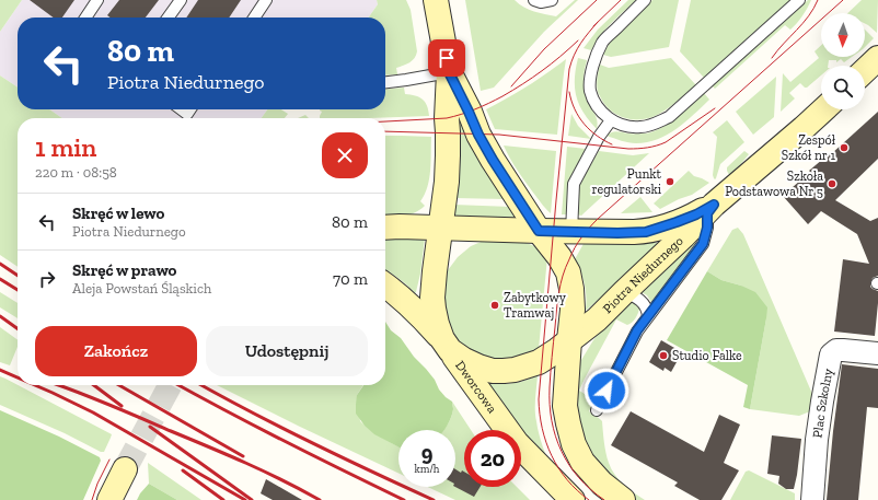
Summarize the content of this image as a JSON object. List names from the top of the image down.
{
  "streets": {
    "main road": ["Piotra Niedurnego", "Dworcowa"],
    "street": ["Plac Szkolny"]
  },
  "crossings": [
    ["Piotra Niedurnego", "Dworcowa"]
  ],
  "places": [
    "Zespół Szkół nr 1",
    "Punkt regulatorski",
    "Szkoła Podstawowa Nr 5",
    "Zabytkowy Tramwaj",
    "Studio Falke"
  ],
  "north": "bottom",
  "page": {
    "turn": ["80 m", "Piotra Niedurnego"],
    "heading": ["1 min", "220 m · 08:58"],
    "list": [
      {
        "name": "Skręć w lewo",
        "note": "Piotra Niedurnego",
        "value": "80 m"
      },
      {
        "name": "Skręć w prawo",
        "note": "Aleja Powstań Śląskich",
        "value": "70 m"
      }
    ],
    "buttons": ["Zakończ", "Udostępnij"],
    "speed": "9 km/h",
    "limit": "20"
  }
}
